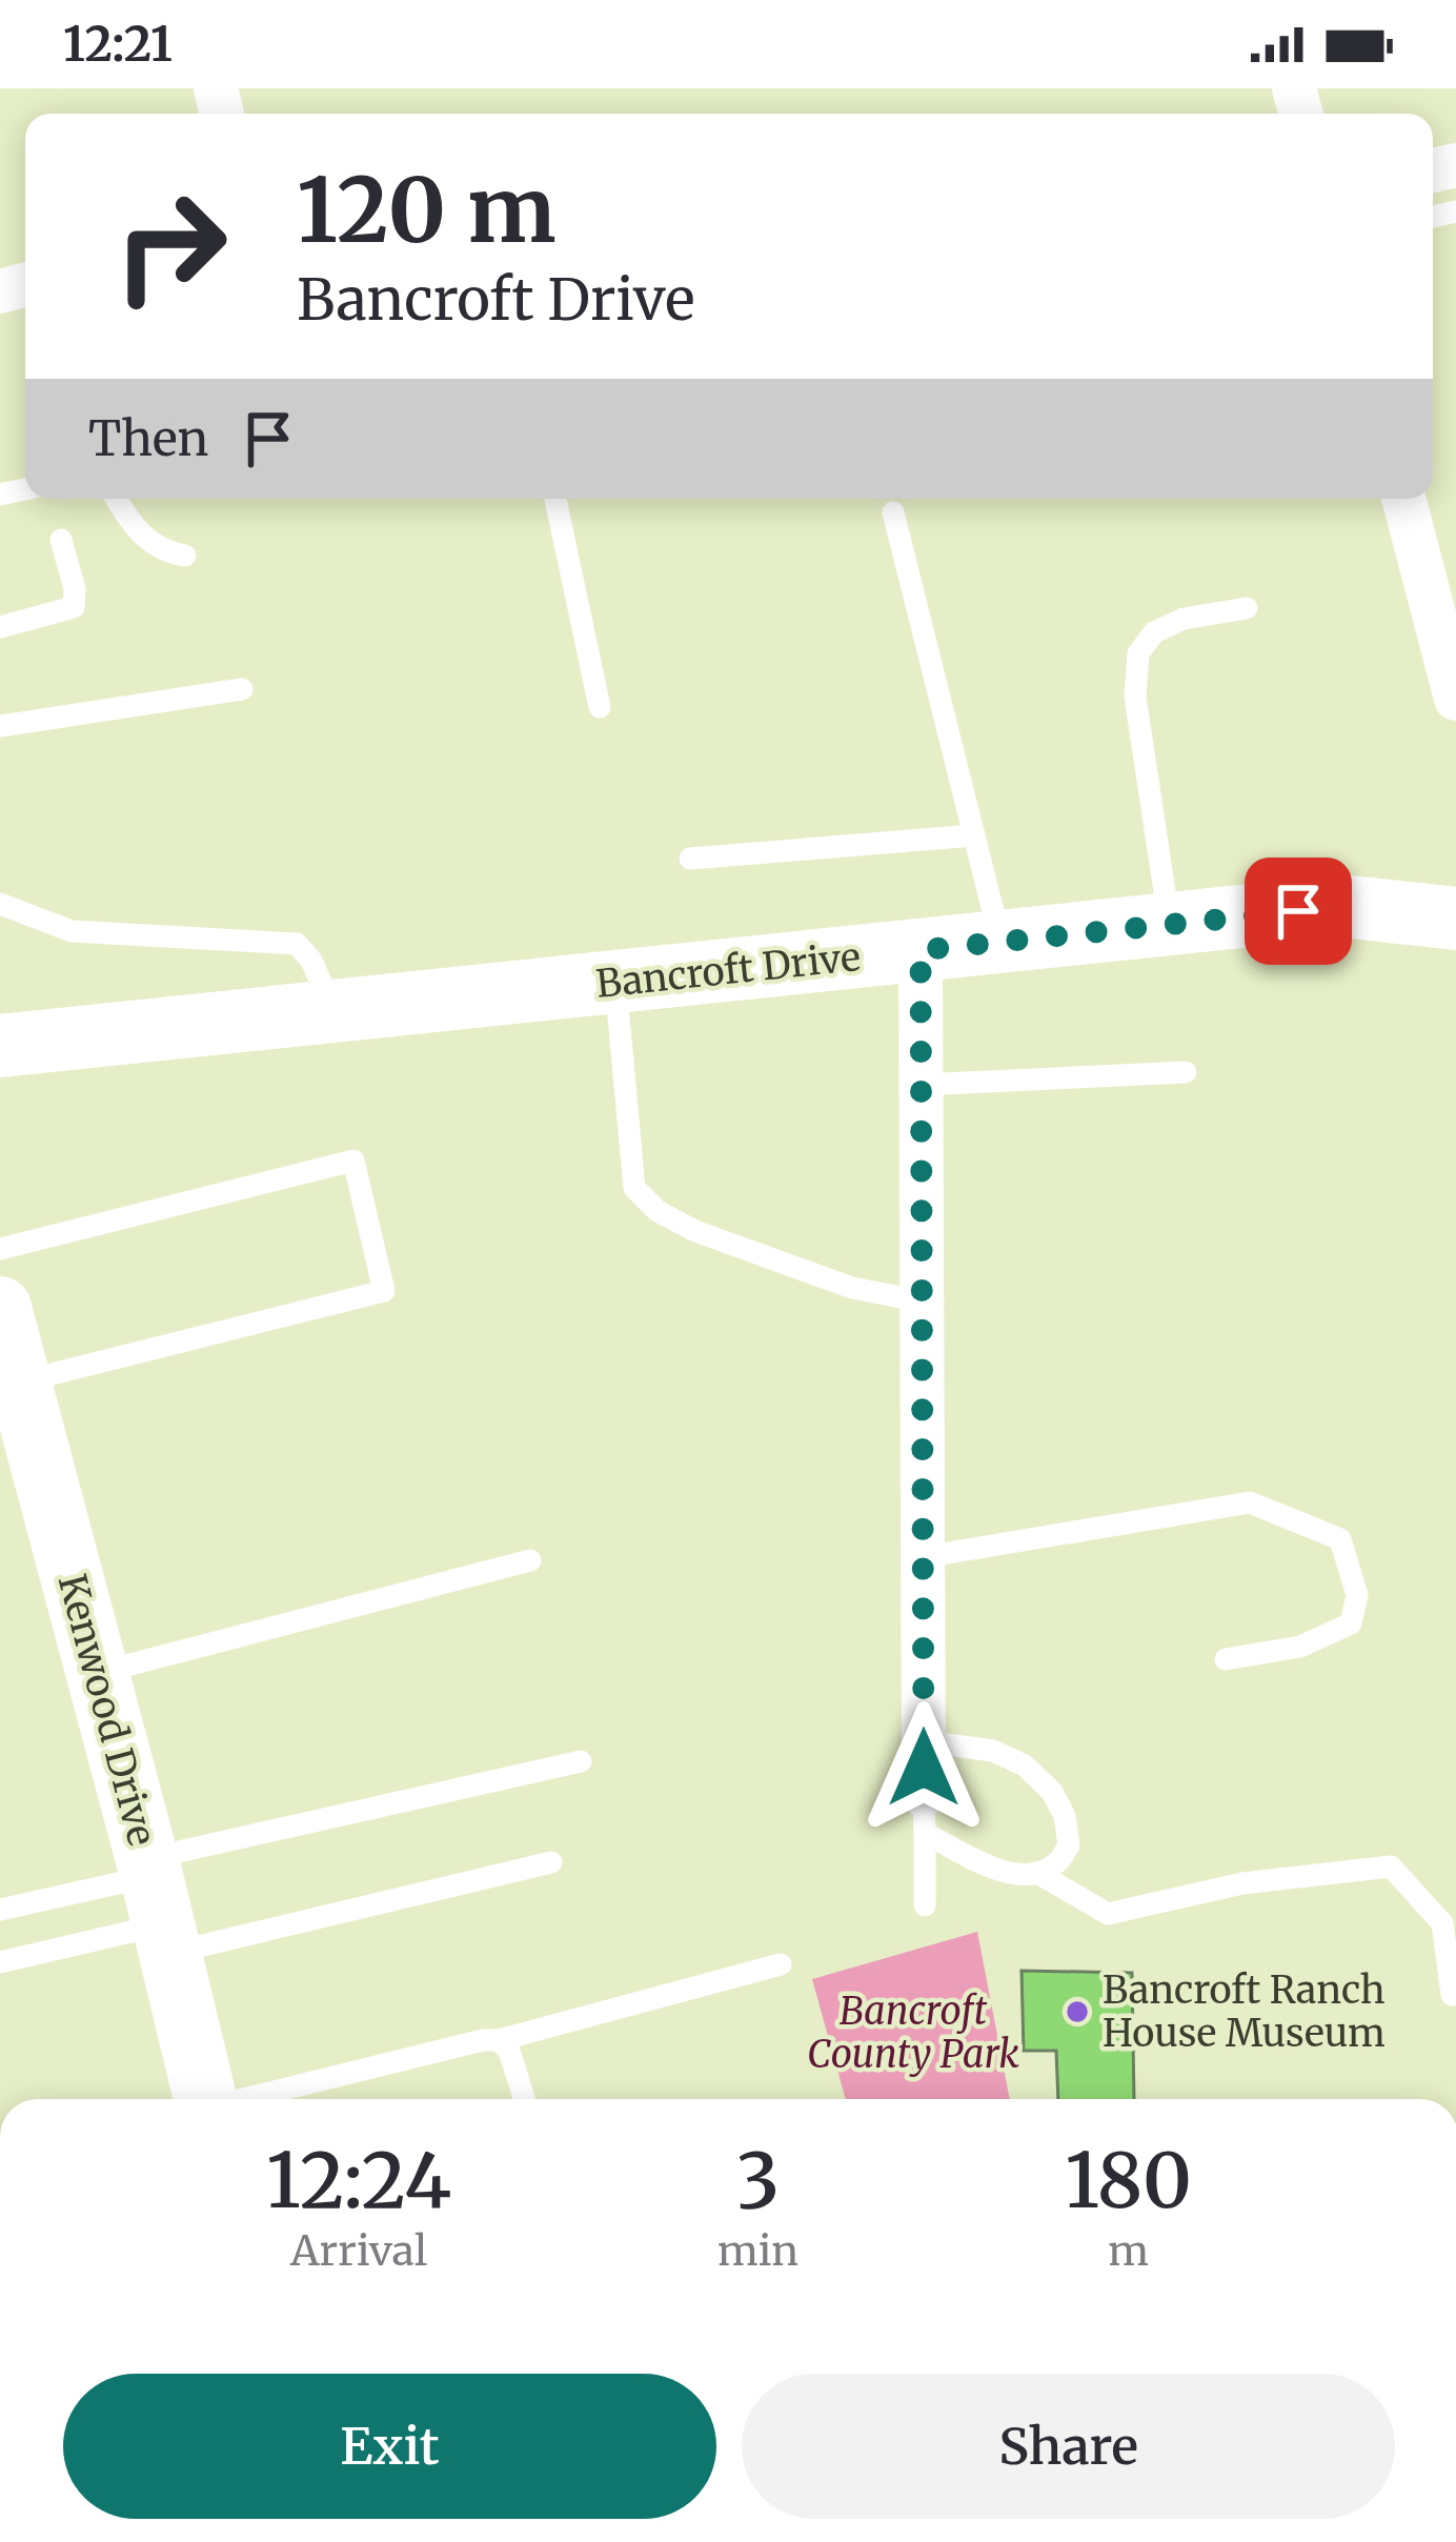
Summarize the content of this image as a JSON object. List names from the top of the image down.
{
  "streets": {
    "street": ["Bancroft Drive", "Kenwood Drive"]
  },
  "parks": ["Bancroft County Park"],
  "places": ["Bancroft Ranch House Museum"],
  "page": {
    "status": "12:21",
    "turn": ["120 m", "Bancroft Drive"],
    "then": "Then",
    "eta": [
      "12:24",
      "Arrival",
      "3",
      "min",
      "180",
      "m"
    ],
    "buttons": ["Exit", "Share"]
  }
}
